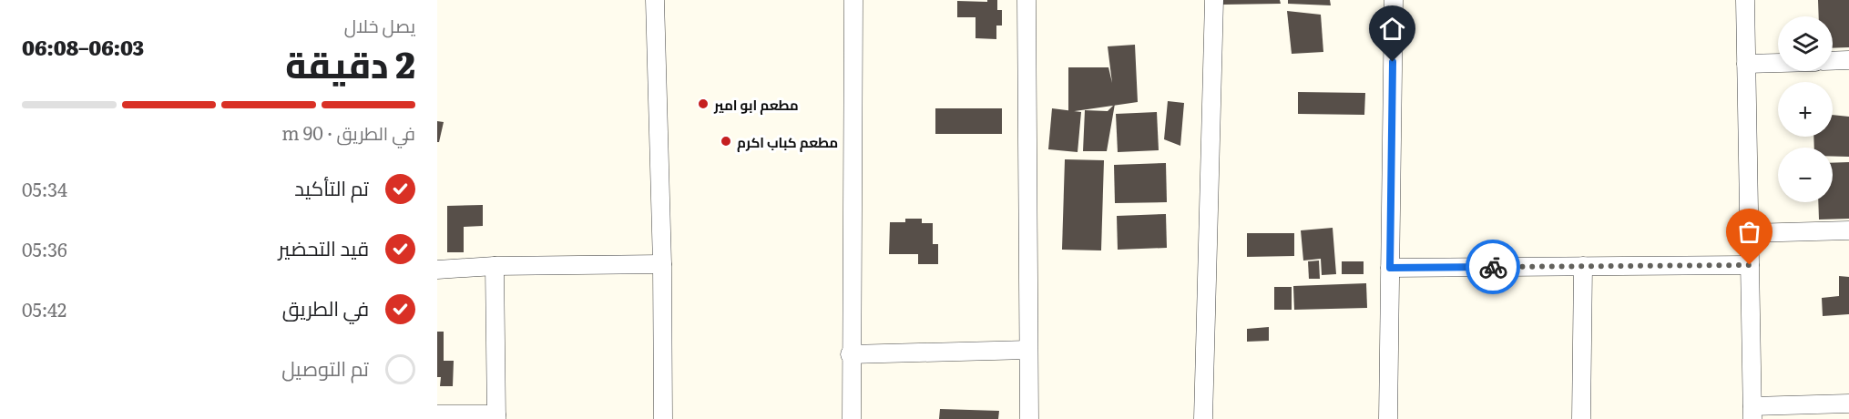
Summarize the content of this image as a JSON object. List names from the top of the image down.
{
  "places": ["مطعم ابو امير", "مطعم كباب اكرم"],
  "page": {
    "heading": ["2 دقيقة", "يصل خلال", "06:03–06:08"],
    "map_buttons": ["+", "−"],
    "bar": "في الطريق · 90 m",
    "list": [
      ["تم التأكيد", "05:34"],
      ["قيد التحضير", "05:36"],
      ["في الطريق", "05:42"],
      "تم التوصيل"
    ]
  }
}
